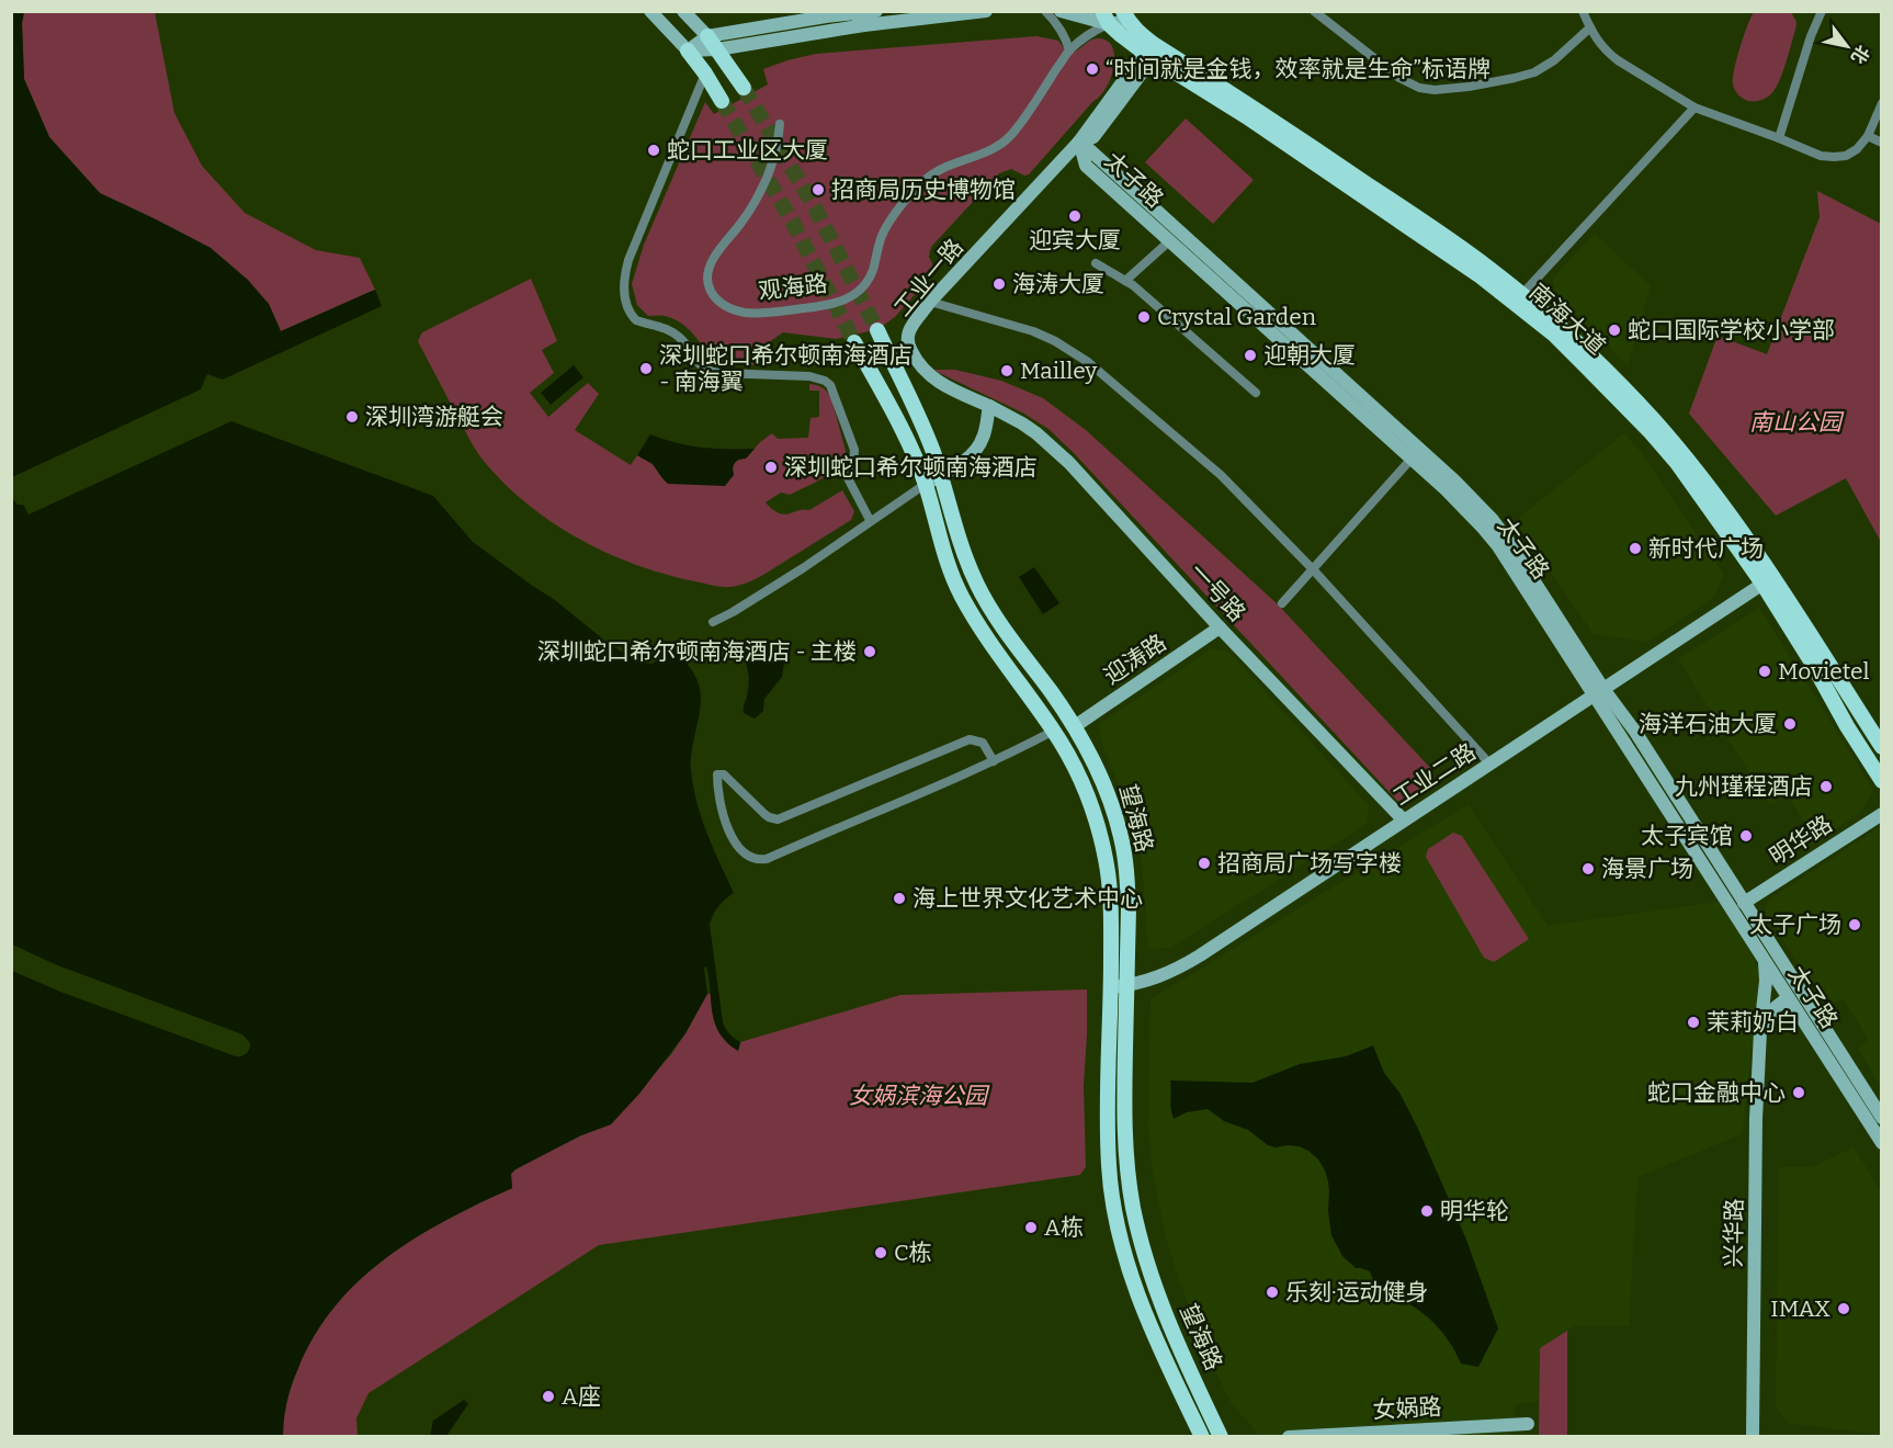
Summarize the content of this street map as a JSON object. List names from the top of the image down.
{
  "streets": {
    "main road": [
      "太子路",
      "工业一路",
      "南海大道",
      "一号路",
      "迎涛路",
      "工业二路",
      "望海路",
      "明华路",
      "兴华路",
      "女娲路"
    ],
    "street": ["观海路"]
  },
  "crossings": [
    ["太子路", "工业一路"],
    ["太子路", "工业二路"],
    ["太子路", "明华路"],
    ["太子路", "兴华路"],
    ["工业一路", "南海大道"],
    ["工业一路", "一号路"],
    ["观海路", "南海大道"],
    ["南海大道", "工业二路"],
    ["一号路", "迎涛路"],
    ["一号路", "工业二路"],
    ["迎涛路", "望海路"],
    ["工业二路", "望海路"]
  ],
  "parks": ["南山公园", "女娲滨海公园"],
  "places": [
    "“时间就是金钱，效率就是生命”标语牌",
    "蛇口工业区大厦",
    "招商局历史博物馆",
    "迎宾大厦",
    "海涛大厦",
    "Crystal Garden",
    "蛇口国际学校小学部",
    "迎朝大厦",
    "深圳蛇口希尔顿南海酒店 - 南海翼",
    "Mailley",
    "深圳湾游艇会",
    "深圳蛇口希尔顿南海酒店",
    "新时代广场",
    "深圳蛇口希尔顿南海酒店 - 主楼",
    "Movietel",
    "海洋石油大厦",
    "九州瑾程酒店",
    "太子宾馆",
    "招商局广场写字楼",
    "海景广场",
    "海上世界文化艺术中心",
    "太子广场",
    "茉莉奶白",
    "蛇口金融中心",
    "明华轮",
    "A栋",
    "C栋",
    "乐刻·运动健身",
    "IMAX",
    "A座"
  ],
  "north": "bottom right"
}
